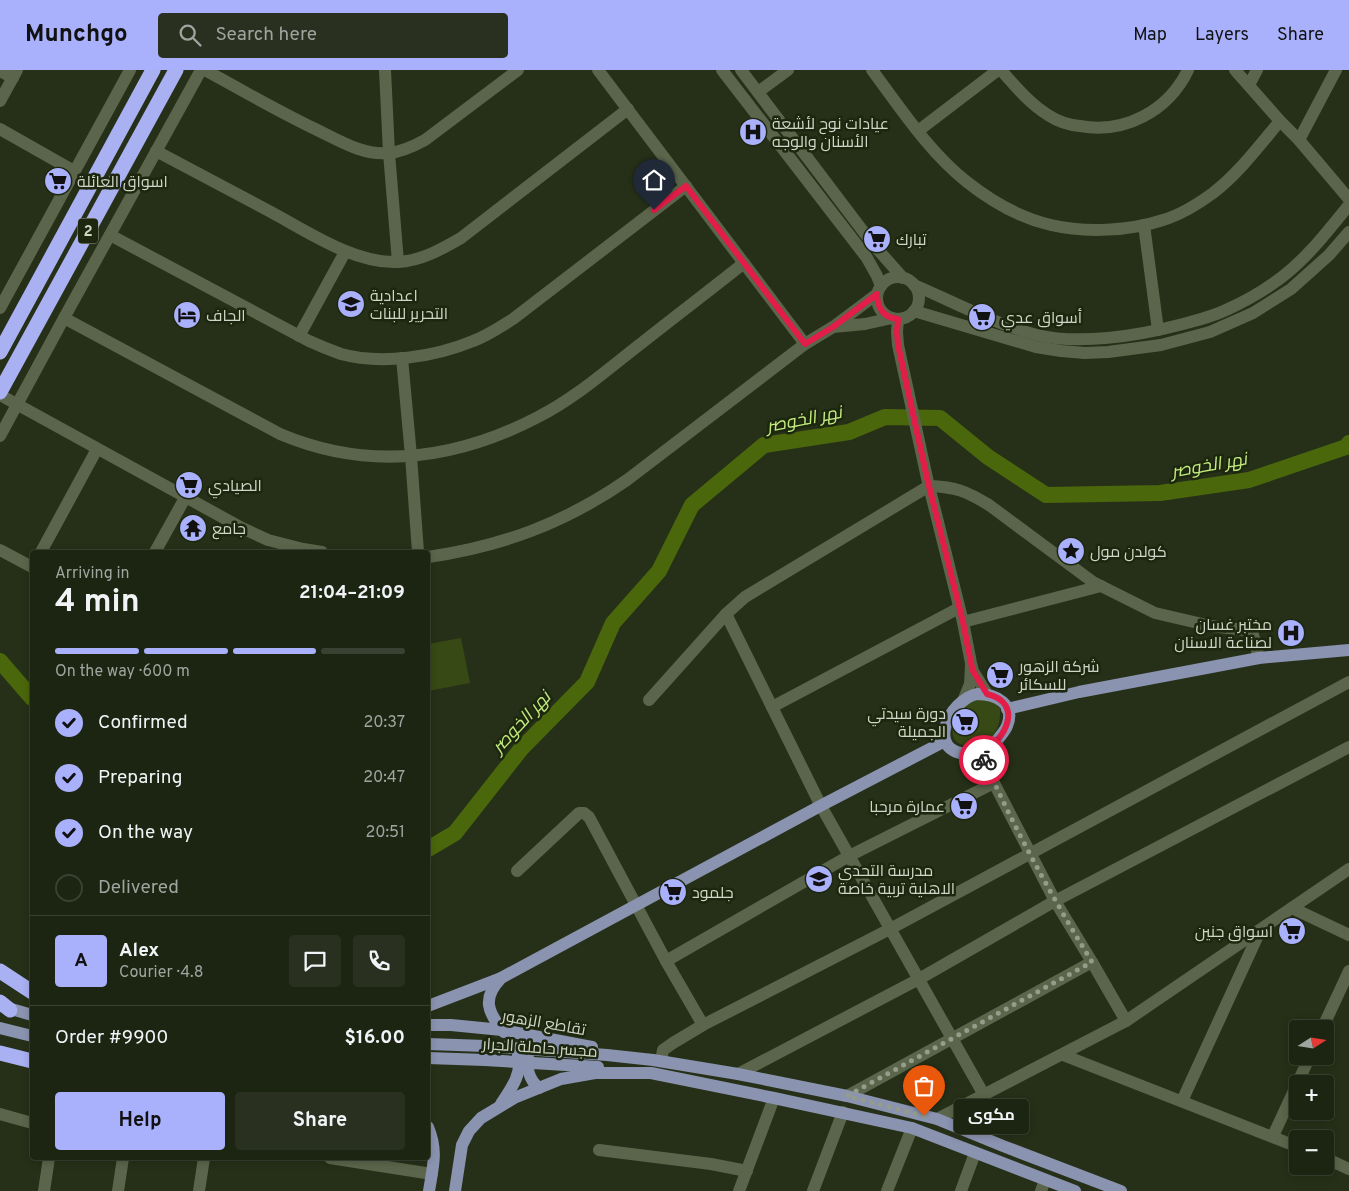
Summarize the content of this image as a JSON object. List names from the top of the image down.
{
  "streets": {
    "highway": ["2"],
    "main road": ["تقاطع الزهور", "مجسر حاملة الجرار"]
  },
  "crossings": [
    ["تقاطع الزهور", "مجسر حاملة الجرار"]
  ],
  "water": ["نهر الخوصر"],
  "places": {
    "hospital": ["عيادات نوح لأشعة الأسنان والوجه", "مختبر غسان لصناعة الاسنان"],
    "supermarket": [
      "اسواق العائلة",
      "تبارك",
      "أسواق عدي",
      "الصيادي",
      "شركة الزهور للسكائر",
      "دورة سيدتي الجميلة",
      "عمارة مرحبا",
      "جلمود",
      "اسواق جنين"
    ],
    "school or university": ["اعدادية التحرير للبنات", "مدرسة التحدي الاهلية تربية خاصة"],
    "hotel": ["الجاف"],
    "temple": ["جامع"],
    "place": ["كولدن مول"],
    "other": ["مكوى"]
  },
  "north": "right",
  "page": {
    "header": "Munchgo",
    "search": "Search here",
    "nav": ["Map", "Layers", "Share"],
    "heading": ["4 min", "Arriving in", "21:04–21:09"],
    "panel": [
      "Alex",
      "Courier · 4.8",
      "Order #9900",
      "$16.00"
    ],
    "bar": "On the way · 600 m",
    "list": [
      ["Confirmed", "20:37"],
      ["Preparing", "20:47"],
      ["On the way", "20:51"],
      "Delivered"
    ],
    "round": "A",
    "map_buttons": ["+", "−"],
    "buttons": ["Help", "Share"],
    "bubble": "مكوى"
  }
}
